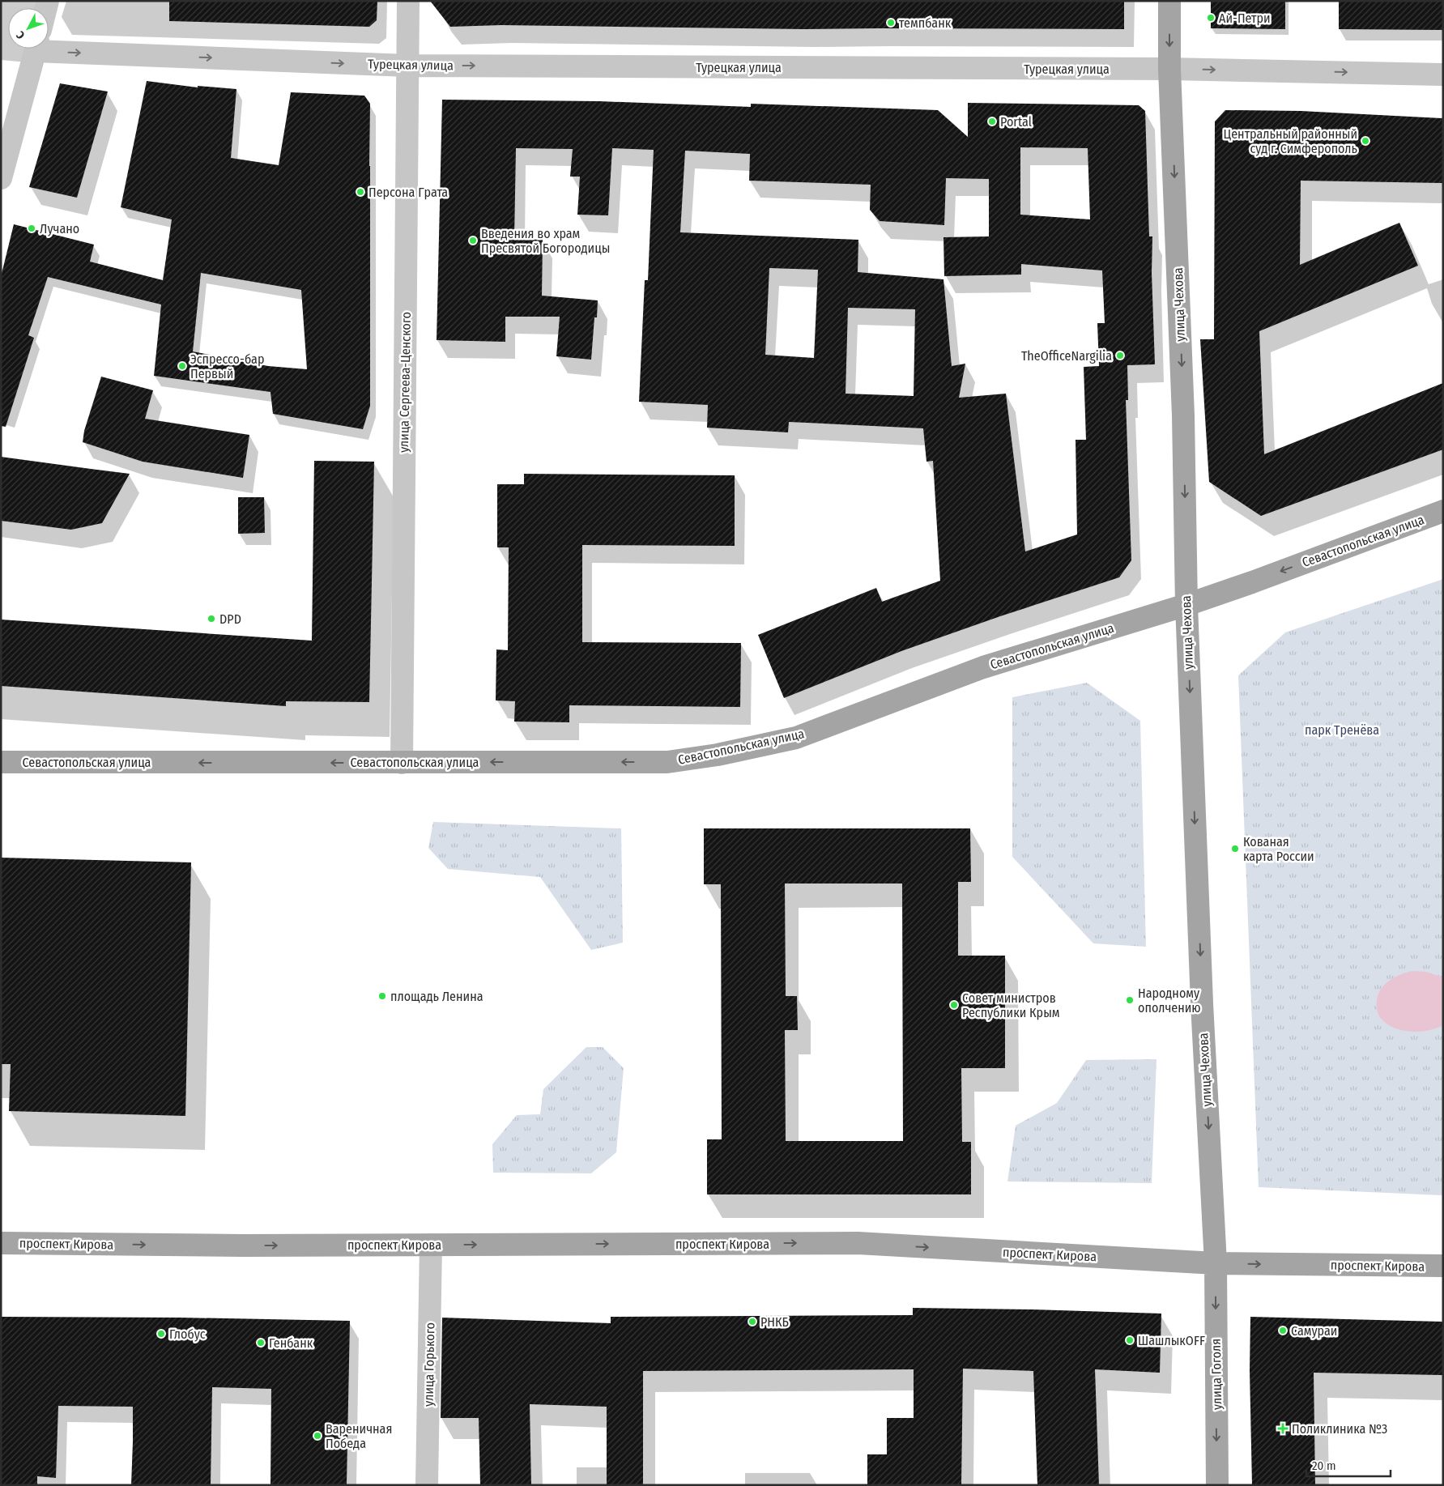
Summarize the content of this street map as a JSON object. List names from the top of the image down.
{
  "streets": {
    "main road": [
      "улица Чехова",
      "Севастопольская улица",
      "проспект Кирова",
      "улица Гоголя"
    ],
    "street": ["Турецкая улица", "улица Сергеева-Ценского", "улица Горького"]
  },
  "crossings": [
    ["Турецкая улица", "улица Чехова"],
    ["Турецкая улица", "улица Сергеева-Ценского"],
    ["улица Чехова", "Севастопольская улица"],
    ["улица Чехова", "проспект Кирова"],
    ["улица Чехова", "улица Гоголя"],
    ["улица Сергеева-Ценского", "Севастопольская улица"],
    ["проспект Кирова", "улица Горького"],
    ["проспект Кирова", "улица Гоголя"]
  ],
  "one_way": [
    "Турецкая улица",
    "улица Чехова",
    "Севастопольская улица",
    "проспект Кирова",
    "улица Гоголя"
  ],
  "parks": ["парк Тренёва"],
  "places": {
    "other": [
      "Ай-Петри",
      "темпбанк",
      "Portal",
      "Центральный районный суд г. Симферополь",
      "Персона Грата",
      "Лучано",
      "Введения во храм Пресвятой Богородицы",
      "TheOfficeNargilia",
      "Эспрессо-бар Первый",
      "DPD",
      "Кованая карта России",
      "площадь Ленина",
      "Народному ополчению",
      "Совет министров Республики Крым",
      "РНКБ",
      "Самураи",
      "Глобус",
      "ШашлыкOFF",
      "Генбанк",
      "Вареничная Победа"
    ],
    "health": ["Поликлиника №3"]
  },
  "scale_bar": "20 m",
  "north": "bottom left"
}
